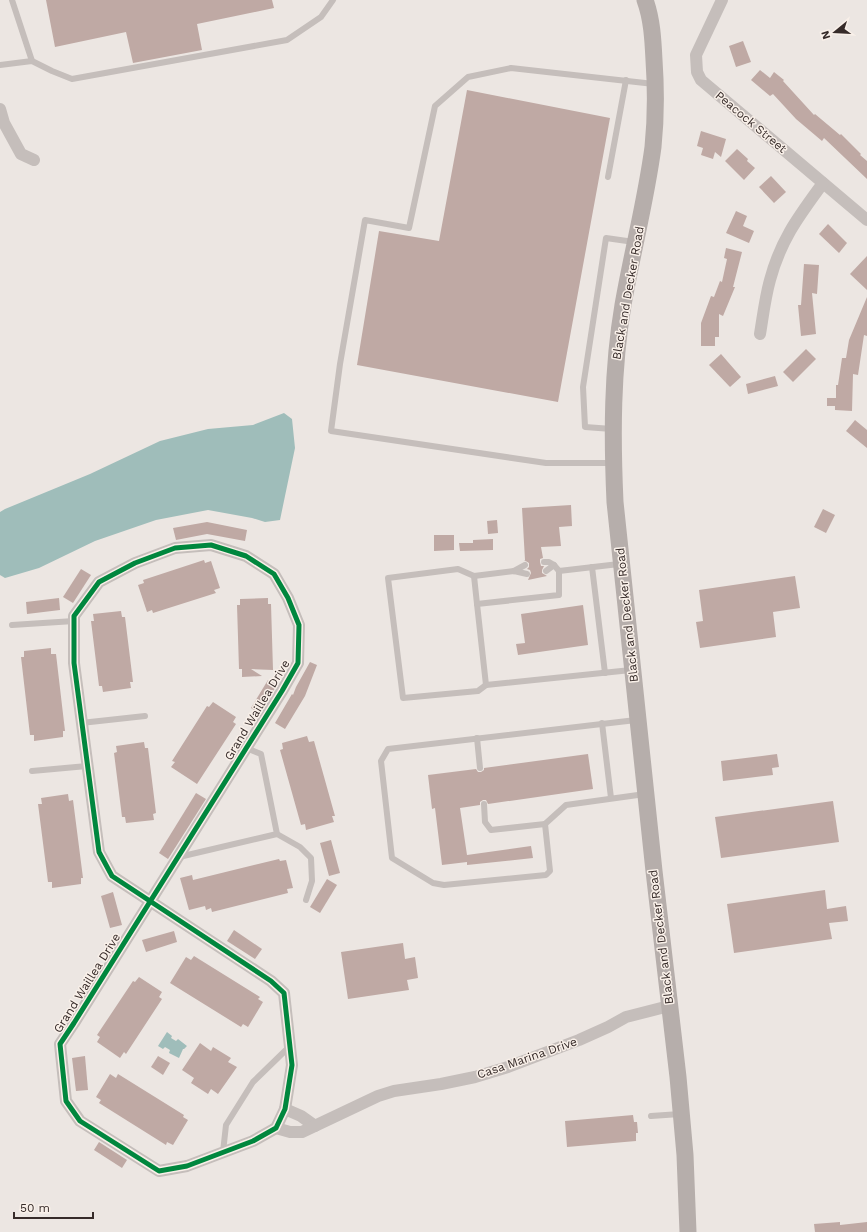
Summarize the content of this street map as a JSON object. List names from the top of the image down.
{
  "streets": {
    "main road": ["Black and Decker Road"],
    "street": ["Peacock Street", "Grand Waillea Drive", "Casa Marina Drive"]
  },
  "crossings": [
    ["Black and Decker Road", "Casa Marina Drive"],
    ["Grand Waillea Drive", "Casa Marina Drive"]
  ],
  "scale_bar": "50 m",
  "north": "left"
}
